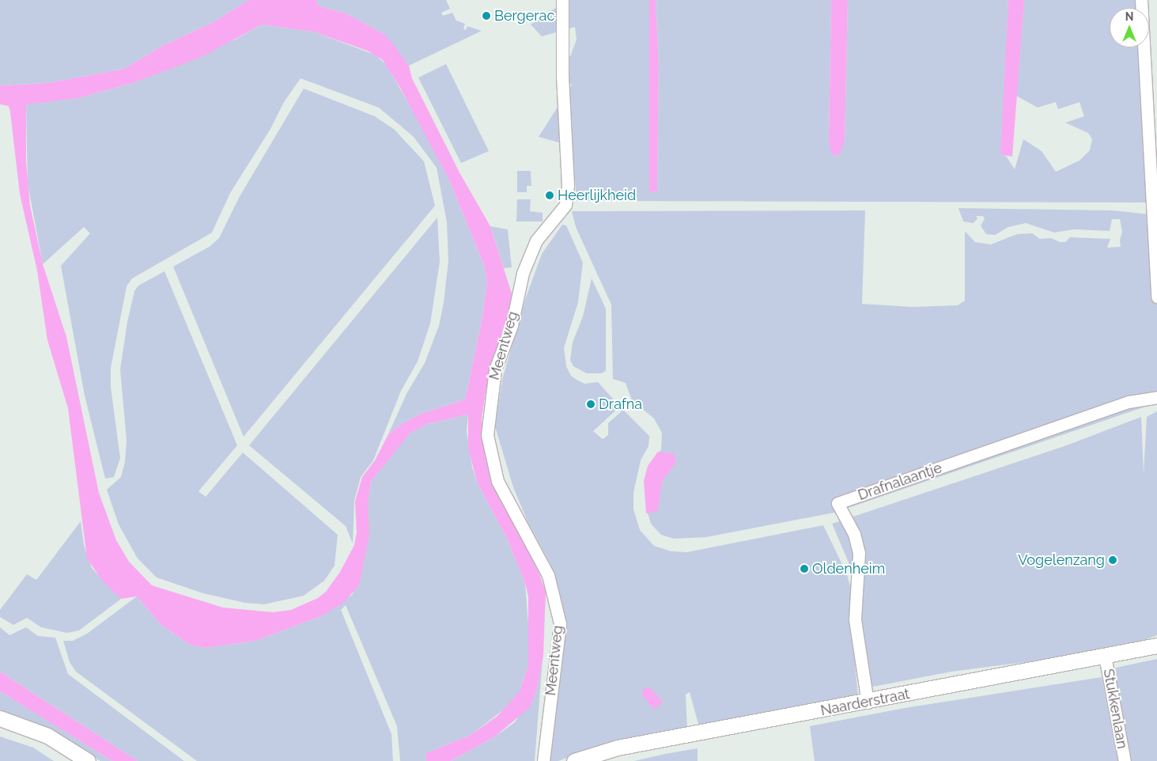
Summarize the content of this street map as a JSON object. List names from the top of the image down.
{
  "streets": {
    "street": [
      "Meentweg",
      "Drafnalaantje",
      "Naarderstraat",
      "Stukkenlaan"
    ]
  },
  "crossings": [
    ["Drafnalaantje", "Naarderstraat"],
    ["Naarderstraat", "Stukkenlaan"]
  ],
  "places": [
    "Bergerac",
    "Heerlijkheid",
    "Drafna",
    "Vogelenzang",
    "Oldenheim"
  ],
  "north": "top"
}
